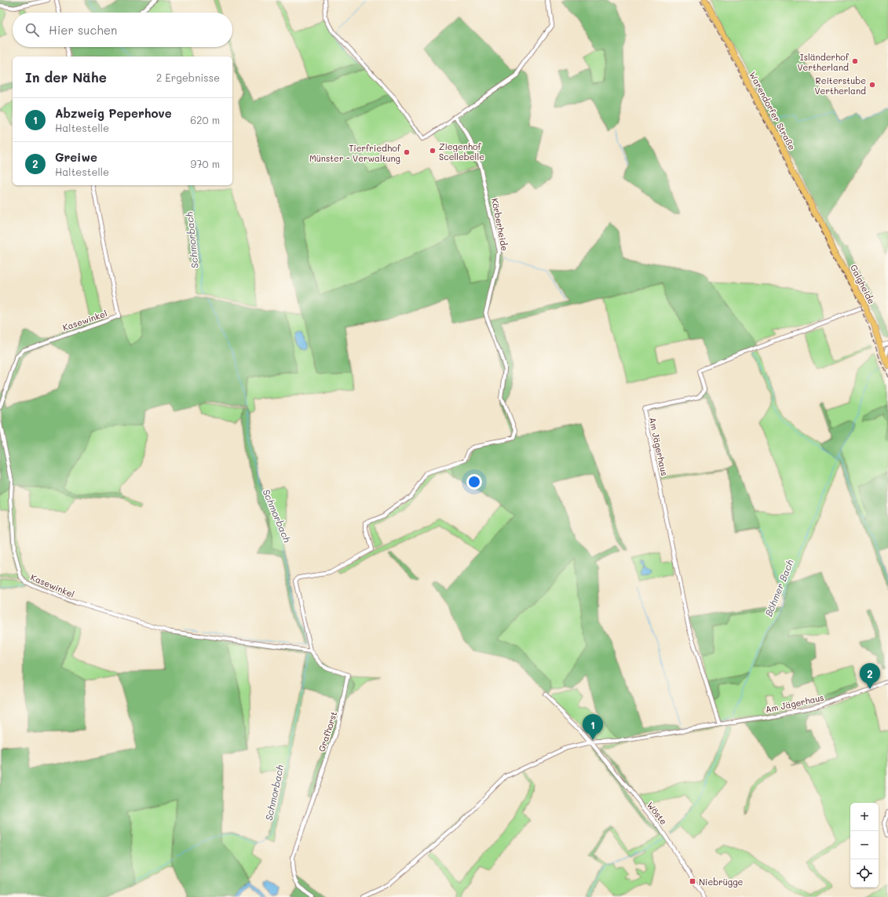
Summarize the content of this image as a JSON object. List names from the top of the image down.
{
  "streets": {
    "main road": ["Warendorfer Straße", "Galgheide"],
    "street": [
      "Körberheide",
      "Kasewinkel",
      "Am Jägerhaus",
      "Grafhorst",
      "Wöste"
    ]
  },
  "crossings": [
    ["Warendorfer Straße", "Galgheide"],
    ["Körberheide", "Grafhorst"],
    ["Galgheide", "Am Jägerhaus"],
    ["Kasewinkel", "Grafhorst"],
    ["Am Jägerhaus", "Wöste"]
  ],
  "water": ["Schmorbach", "Böhmer Bach"],
  "places": {
    "other": [
      "Isländerhof Vertherland",
      "Reiterstube Vertherland",
      "Ziegenhof Scellebelle",
      "Tierfriedhof Münster - Verwaltung"
    ],
    "transit": ["Niebrügge"]
  },
  "page": {
    "search": "Hier suchen",
    "heading": ["In der Nähe", "2 Ergebnisse"],
    "list": [
      {
        "mark": "1",
        "name": "Abzweig Peperhove",
        "note": "Haltestelle",
        "value": "620 m"
      },
      {
        "mark": "2",
        "name": "Greiwe",
        "note": "Haltestelle",
        "value": "970 m"
      }
    ],
    "pins": ["2", "1"],
    "map_buttons": ["+", "−"]
  }
}
